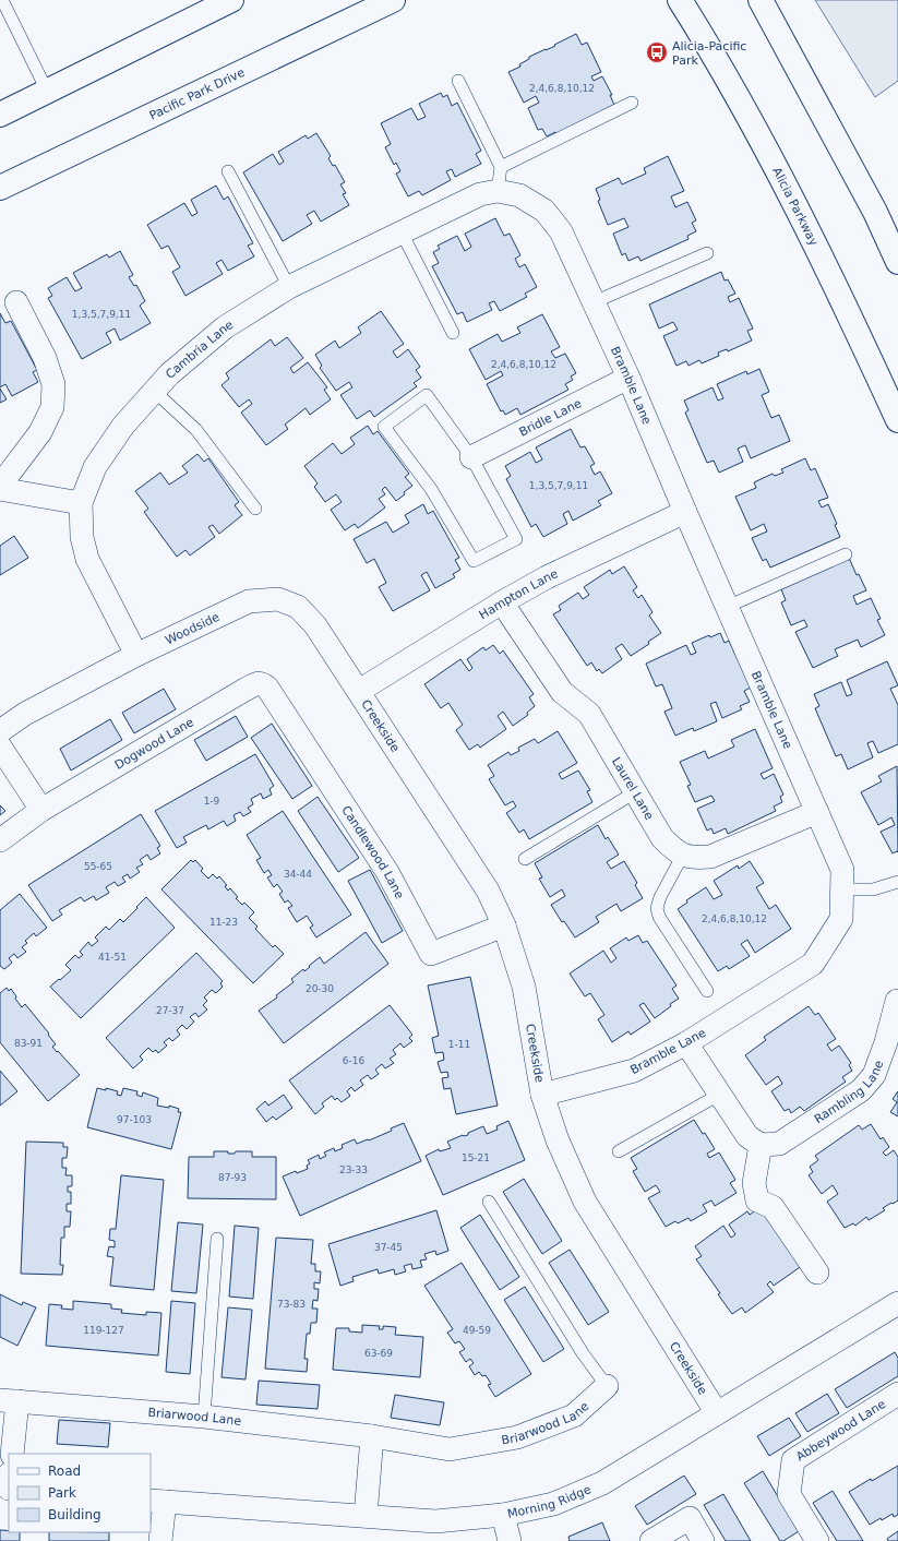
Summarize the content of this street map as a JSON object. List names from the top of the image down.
{
  "streets": {
    "main road": ["Pacific Park Drive", "Alicia Parkway"],
    "street": [
      "Cambria Lane",
      "Bramble Lane",
      "Bridle Lane",
      "Hampton Lane",
      "Woodside",
      "Creekside",
      "Dogwood Lane",
      "Laurel Lane",
      "Candlewood Lane",
      "Rambling Lane",
      "Briarwood Lane",
      "Abbeywood Lane",
      "Morning Ridge"
    ]
  },
  "crossings": [
    ["Cambria Lane", "Bramble Lane"],
    ["Cambria Lane", "Woodside"],
    ["Bramble Lane", "Bridle Lane"],
    ["Bramble Lane", "Hampton Lane"],
    ["Bramble Lane", "Creekside"],
    ["Bramble Lane", "Laurel Lane"],
    ["Hampton Lane", "Woodside"],
    ["Hampton Lane", "Creekside"],
    ["Hampton Lane", "Laurel Lane"],
    ["Woodside", "Creekside"],
    ["Creekside", "Candlewood Lane"],
    ["Creekside", "Morning Ridge"],
    ["Dogwood Lane", "Candlewood Lane"]
  ],
  "places": {
    "bus stop": ["Alicia-Pacific Park"]
  },
  "house_numbers": [
    "2,4,6,8,10,12",
    "1,3,5,7,9,11",
    "2,4,6,8,10,12",
    "1,3,5,7,9,11",
    "1-9",
    "55-65",
    "34-44",
    "2,4,6,8,10,12",
    "11-23",
    "41-51",
    "20-30",
    "27-37",
    "83-91",
    "1-11",
    "6-16",
    "97-103",
    "15-21",
    "23-33",
    "87-93",
    "37-45",
    "73-83",
    "119-127",
    "49-59",
    "63-69"
  ],
  "legend": ["Road", "Park", "Building"]
}
